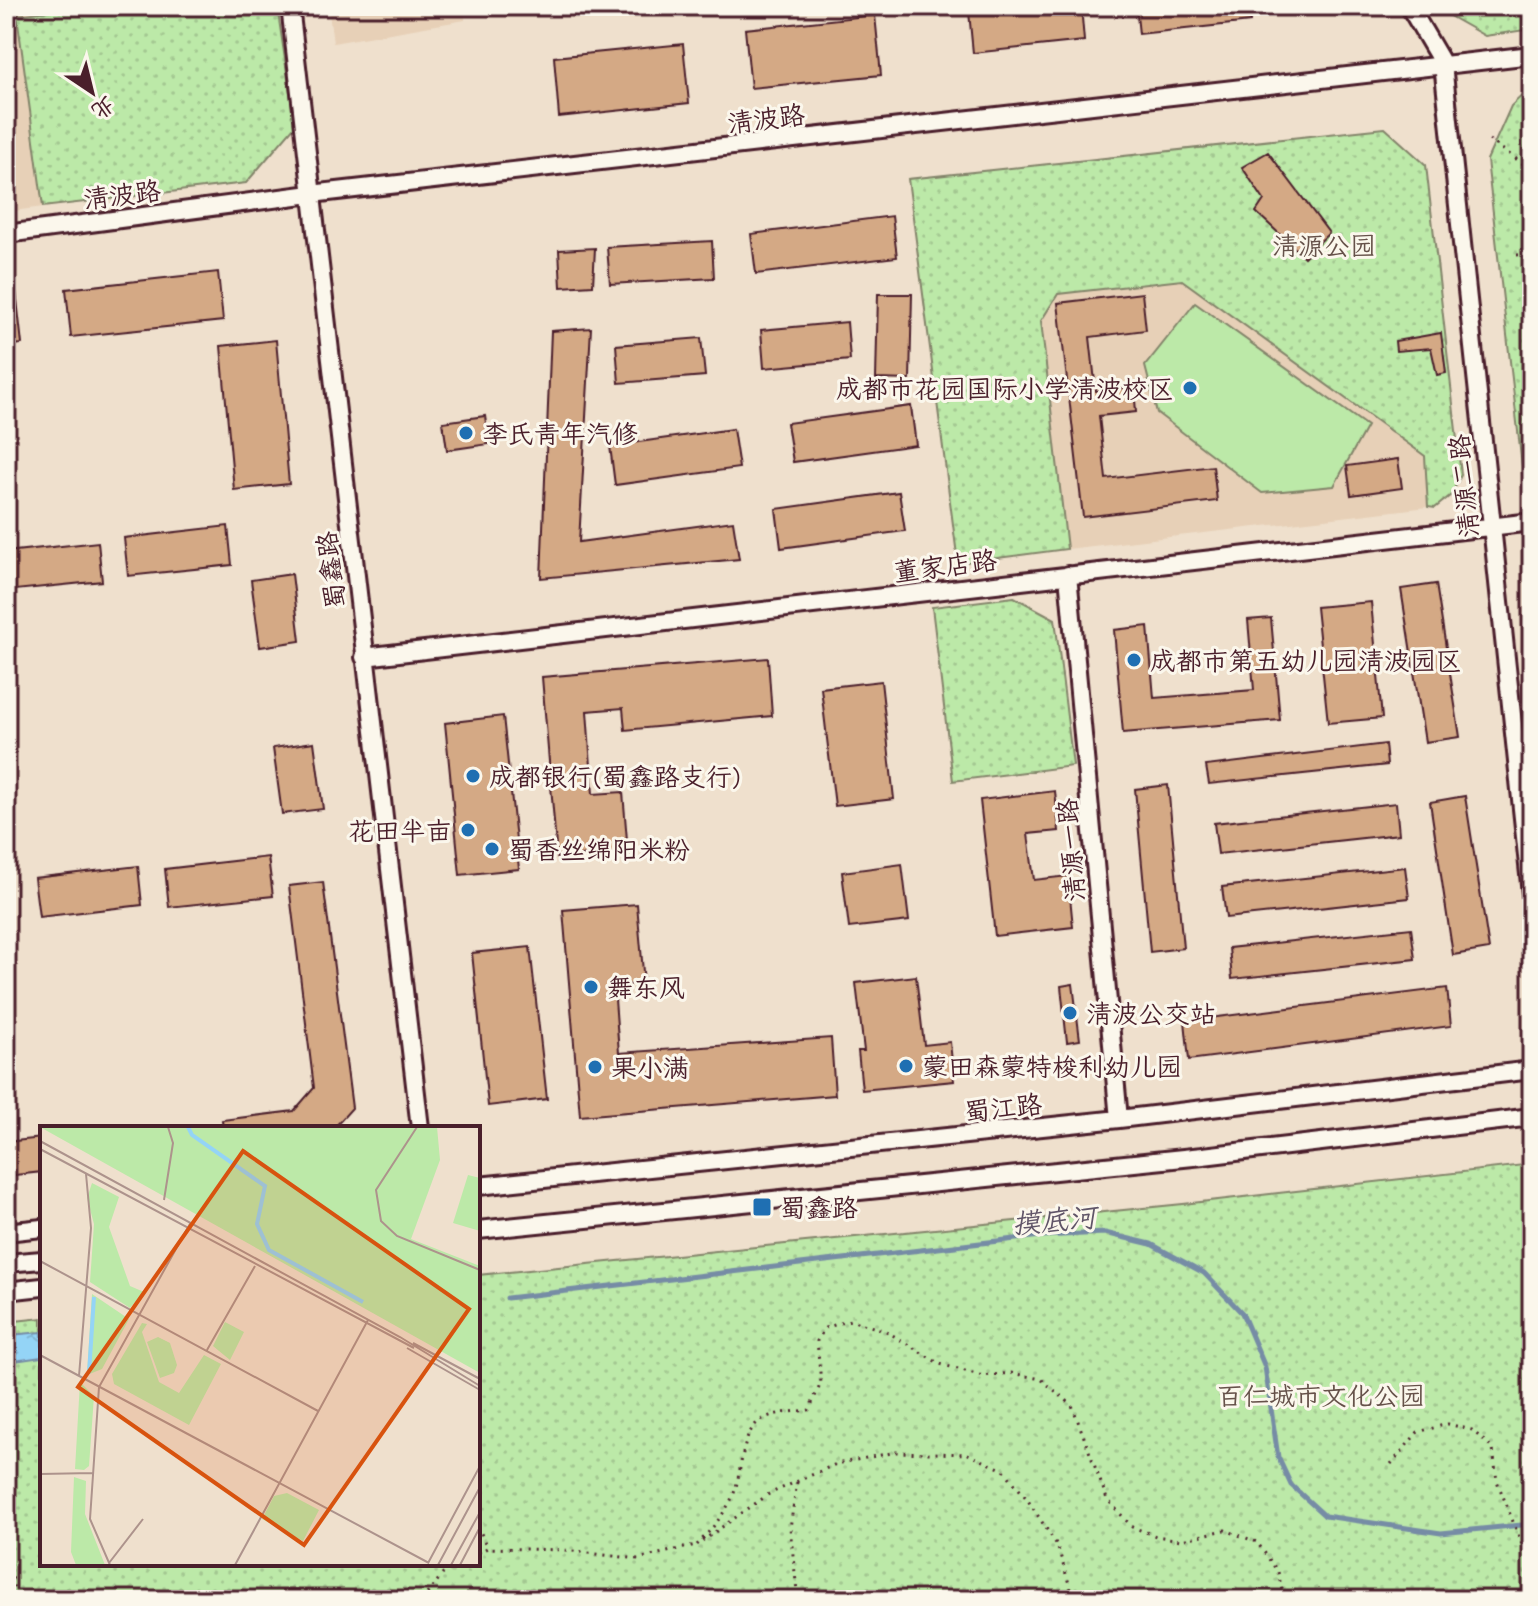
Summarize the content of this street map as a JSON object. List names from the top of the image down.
{
  "streets": {
    "street": [
      "清波路",
      "清源二路",
      "董家店路",
      "蜀鑫路",
      "清源一路",
      "蜀江路"
    ]
  },
  "crossings": [
    ["清波路", "清源二路"],
    ["清波路", "蜀鑫路"],
    ["清源二路", "董家店路"],
    ["董家店路", "蜀鑫路"],
    ["董家店路", "清源一路"],
    ["清源一路", "蜀江路"]
  ],
  "water": ["摸底河"],
  "parks": ["清源公园", "百仁城市文化公园"],
  "places": {
    "other": [
      "成都市花园国际小学清波校区",
      "李氏青年汽修",
      "成都市第五幼儿园清波园区",
      "成都银行(蜀鑫路支行)",
      "花田半亩",
      "蜀香丝绵阳米粉",
      "舞东风",
      "清波公交站",
      "蒙田森蒙特梭利幼儿园",
      "果小满"
    ],
    "transit": ["蜀鑫路"]
  },
  "north": "bottom right"
}
